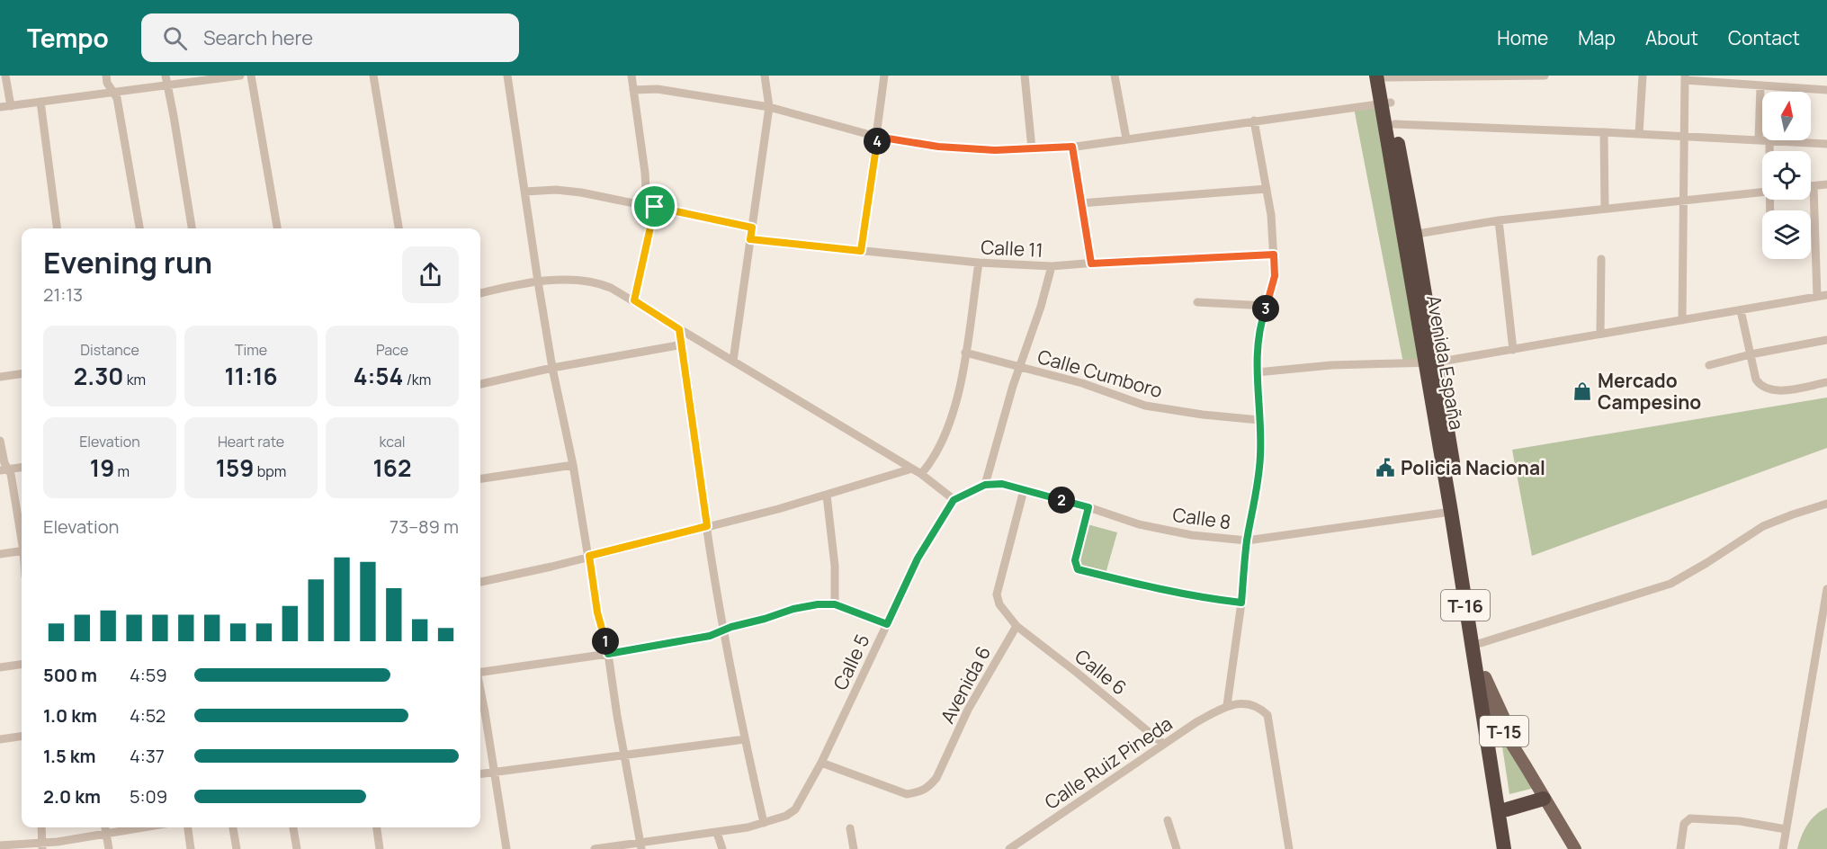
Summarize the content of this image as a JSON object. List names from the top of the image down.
{
  "streets": {
    "highway": ["Avenida España", "T-16"],
    "main road": ["T-15"],
    "street": [
      "Calle 11",
      "Calle Cumboro",
      "Calle 8",
      "Calle 5",
      "Calle 6",
      "Avenida 6",
      "Calle Ruiz Pineda"
    ]
  },
  "crossings": [
    ["Avenida España", "Calle 8"],
    ["Avenida España", "T-16"],
    ["Avenida España", "T-15"],
    ["T-16", "T-15"],
    ["Calle 5", "Avenida 6"],
    ["Calle 6", "Avenida 6"],
    ["Calle 6", "Calle Ruiz Pineda"]
  ],
  "places": {
    "shop": ["Mercado Campesino"],
    "public building": ["Policia Nacional"]
  },
  "north": "top",
  "page": {
    "header": "Tempo",
    "search": "Search here",
    "nav": [
      "Home",
      "Map",
      "About",
      "Contact"
    ],
    "pins": [
      "4",
      "3",
      "2",
      "1"
    ],
    "heading": ["Evening run", "21:13"],
    "stats": [
      ["Distance", "2.30 km"],
      ["Time", "11:16"],
      ["Pace", "4:54 /km"],
      ["Elevation", "19 m"],
      ["Heart rate", "159 bpm"],
      ["kcal", "162"]
    ],
    "chart": ["Elevation", "73–89 m"],
    "list": [
      {
        "name": "500 m",
        "note": "4:59"
      },
      {
        "name": "1.0 km",
        "note": "4:52"
      },
      {
        "name": "1.5 km",
        "note": "4:37"
      },
      {
        "name": "2.0 km",
        "note": "5:09"
      }
    ]
  }
}
